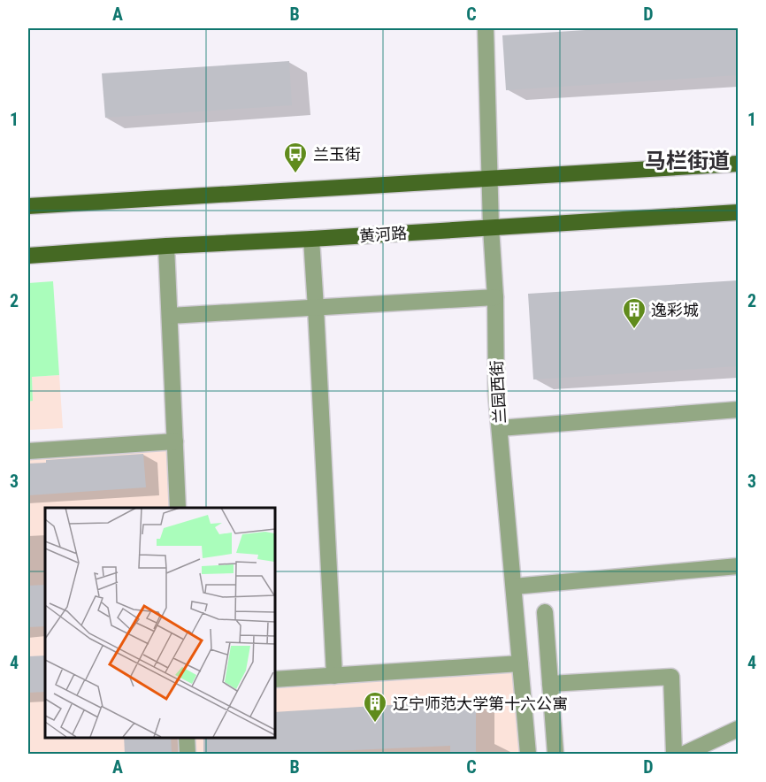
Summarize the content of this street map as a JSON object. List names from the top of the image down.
{
  "streets": {
    "main road": ["黄河路"],
    "street": ["兰园西街"]
  },
  "crossings": [
    ["黄河路", "兰园西街"]
  ],
  "districts": ["马栏街道"],
  "places": {
    "bus stop": ["兰玉街"],
    "building": ["逸彩城", "辽宁师范大学第十六公寓"]
  },
  "grid": {
    "columns": [
      "A",
      "B",
      "C",
      "D"
    ],
    "rows": [
      "1",
      "2",
      "3",
      "4"
    ]
  }
}
